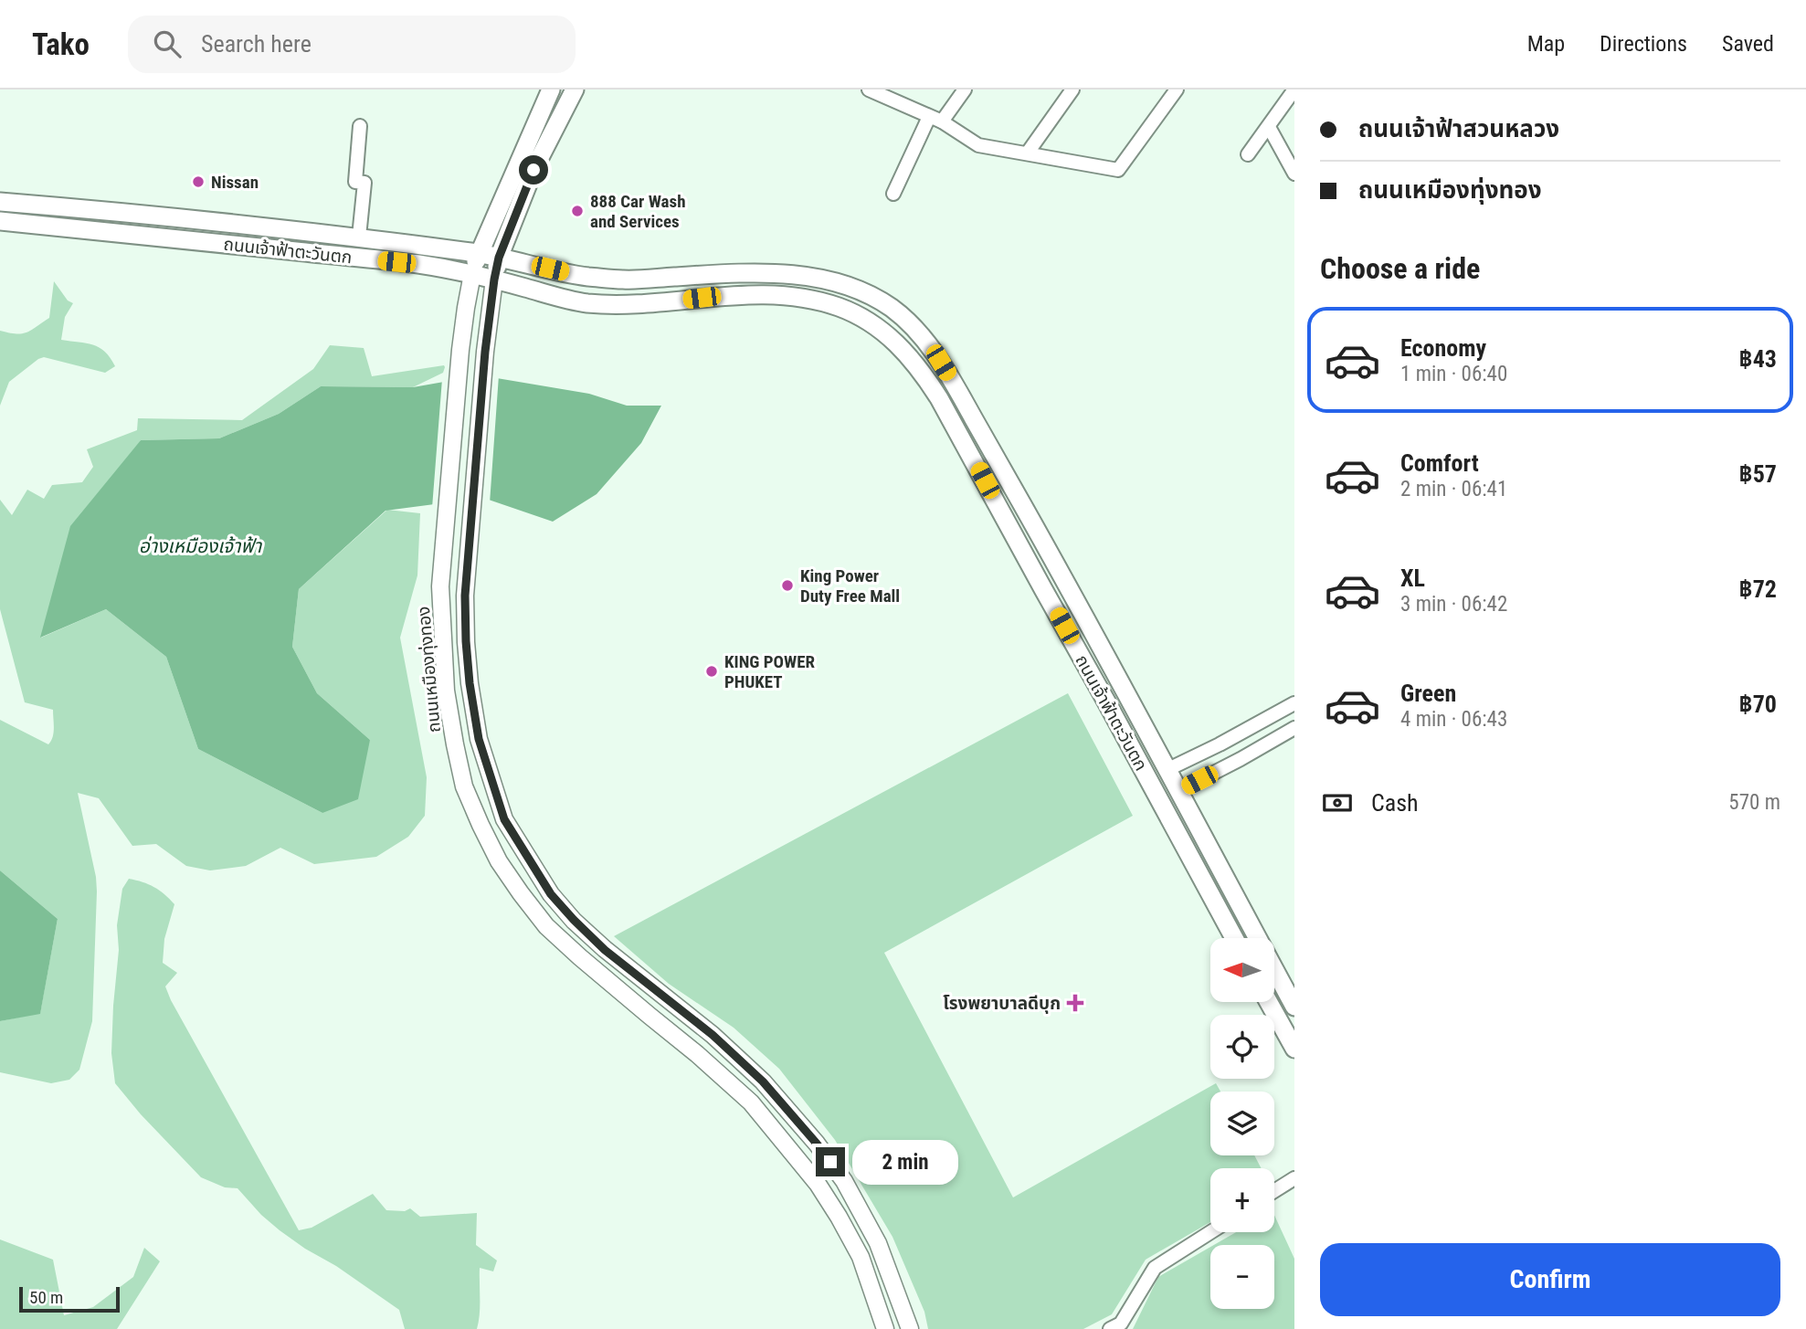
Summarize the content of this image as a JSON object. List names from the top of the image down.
{
  "streets": {
    "main road": ["ถนนเจ้าฟ้าตะวันตก"],
    "street": ["ถนนเหมืองทุ่งทอง"]
  },
  "crossings": [
    ["ถนนเจ้าฟ้าตะวันตก", "ถนนเหมืองทุ่งทอง"]
  ],
  "water": ["อ่างเหมืองเจ้าฟ้า"],
  "places": {
    "other": [
      "Nissan",
      "888 Car Wash and Services",
      "King Power Duty Free Mall",
      "KING POWER PHUKET"
    ],
    "health": ["โรงพยาบาลดีบุก"]
  },
  "scale_bar": "50 m",
  "north": "left",
  "page": {
    "header": "Tako",
    "search": "Search here",
    "nav": ["Map", "Directions", "Saved"],
    "banner": ["ถนนเจ้าฟ้าสวนหลวง", "ถนนเหมืองทุ่งทอง"],
    "heading": "Choose a ride",
    "list": [
      {
        "name": "Economy",
        "note": "1 min · 06:40",
        "value": "฿43"
      },
      {
        "name": "Comfort",
        "note": "2 min · 06:41",
        "value": "฿57"
      },
      {
        "name": "XL",
        "note": "3 min · 06:42",
        "value": "฿72"
      },
      {
        "name": "Green",
        "note": "4 min · 06:43",
        "value": "฿70"
      }
    ],
    "pay": ["Cash", "570 m"],
    "map_buttons": ["+", "−"],
    "bubble": "2 min",
    "buttons": "Confirm",
    "scale": "50 m"
  }
}
